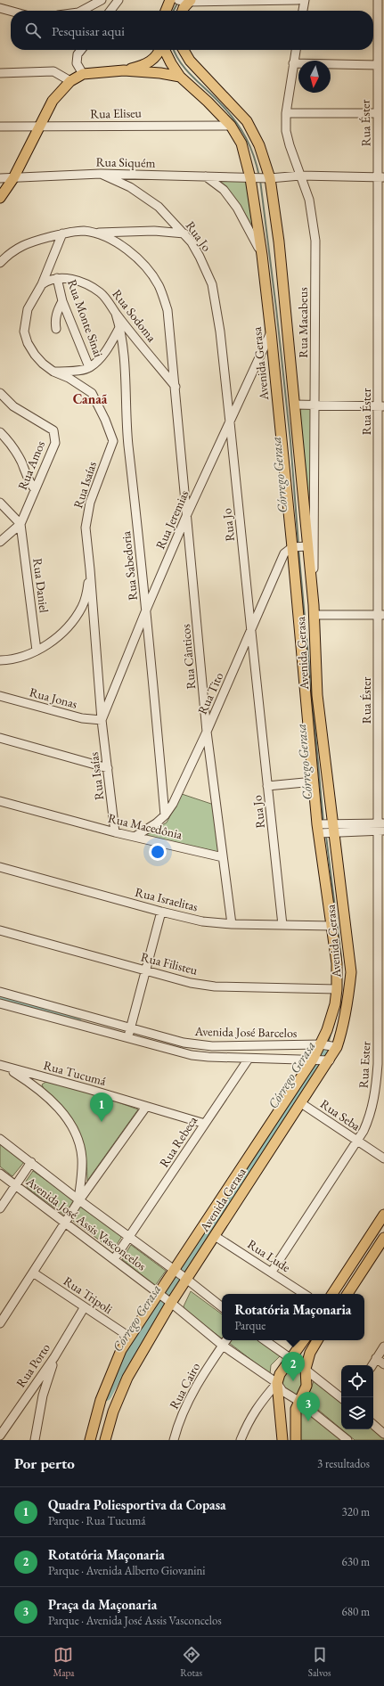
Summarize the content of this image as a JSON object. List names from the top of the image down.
{
  "streets": {
    "main road": ["Avenida Gerasa"],
    "street": [
      "Rua Eliseu",
      "Rua Éster",
      "Rua Siquém",
      "Rua Jo",
      "Rua Sodoma",
      "Rua Monte Sinai",
      "Rua Macabeus",
      "Rua Amos",
      "Rua Isaías",
      "Rua Jeremias",
      "Rua Sabedoria",
      "Rua Daniel",
      "Rua Cânticos",
      "Rua Tito",
      "Rua Jonas",
      "Rua Macedônia",
      "Rua Israelitas",
      "Rua Filisteu",
      "Avenida José Barcelos",
      "Rua Ester",
      "Rua Tucumá",
      "Rua Seba",
      "Rua Rebeca",
      "Avenida José Assis Vasconcelos",
      "Rua Lude",
      "Rua Tripoli",
      "Rua Porto",
      "Rua Cairo"
    ]
  },
  "crossings": [
    ["Rua Eliseu", "Avenida Gerasa"],
    ["Rua Éster", "Rua Ester"],
    ["Rua Siquém", "Rua Jo"],
    ["Rua Siquém", "Avenida Gerasa"],
    ["Rua Jo", "Rua Jeremias"],
    ["Rua Jo", "Rua Tito"],
    ["Rua Jo", "Rua Israelitas"],
    ["Rua Sodoma", "Rua Monte Sinai"],
    ["Rua Sodoma", "Rua Sabedoria"],
    ["Rua Sodoma", "Rua Cânticos"],
    ["Rua Macabeus", "Avenida Gerasa"],
    ["Avenida Gerasa", "Rua Jeremias"],
    ["Avenida Gerasa", "Rua Tito"],
    ["Avenida Gerasa", "Rua Israelitas"],
    ["Avenida Gerasa", "Rua Filisteu"],
    ["Avenida Gerasa", "Avenida José Barcelos"],
    ["Avenida Gerasa", "Rua Seba"],
    ["Avenida Gerasa", "Avenida José Assis Vasconcelos"],
    ["Avenida Gerasa", "Rua Lude"],
    ["Avenida Gerasa", "Rua Tripoli"],
    ["Rua Amos", "Rua Daniel"],
    ["Rua Isaías", "Rua Jeremias"],
    ["Rua Isaías", "Rua Jonas"],
    ["Rua Isaías", "Rua Macedônia"],
    ["Rua Jeremias", "Rua Sabedoria"],
    ["Rua Jeremias", "Rua Cânticos"],
    ["Rua Jeremias", "Rua Jonas"],
    ["Rua Sabedoria", "Rua Tito"],
    ["Rua Cânticos", "Rua Tito"],
    ["Rua Cânticos", "Rua Macedônia"],
    ["Rua Cânticos", "Rua Israelitas"],
    ["Rua Tito", "Rua Macedônia"],
    ["Avenida José Barcelos", "Rua Rebeca"],
    ["Rua Ester", "Rua Seba"],
    ["Rua Ester", "Rua Lude"],
    ["Rua Tucumá", "Rua Rebeca"],
    ["Rua Rebeca", "Avenida José Assis Vasconcelos"],
    ["Avenida José Assis Vasconcelos", "Rua Cairo"],
    ["Rua Tripoli", "Rua Porto"]
  ],
  "districts": ["Canaã"],
  "water": ["Córrego Gerasa"],
  "north": "bottom",
  "page": {
    "search": "Pesquisar aqui",
    "pins": ["1", "2", "3"],
    "popup": ["Rotatória Maçonaria", "Parque"],
    "heading": ["Por perto", "3 resultados"],
    "list": [
      {
        "mark": "1",
        "name": "Quadra Poliesportiva da Copasa",
        "note": "Parque · Rua Tucumá",
        "value": "320 m"
      },
      {
        "mark": "2",
        "name": "Rotatória Maçonaria",
        "note": "Parque · Avenida Alberto Giovanini",
        "value": "630 m"
      },
      {
        "mark": "3",
        "name": "Praça da Maçonaria",
        "note": "Parque · Avenida José Assis Vasconcelos",
        "value": "680 m"
      }
    ],
    "nav": ["Mapa", "Rotas", "Salvos"]
  }
}
